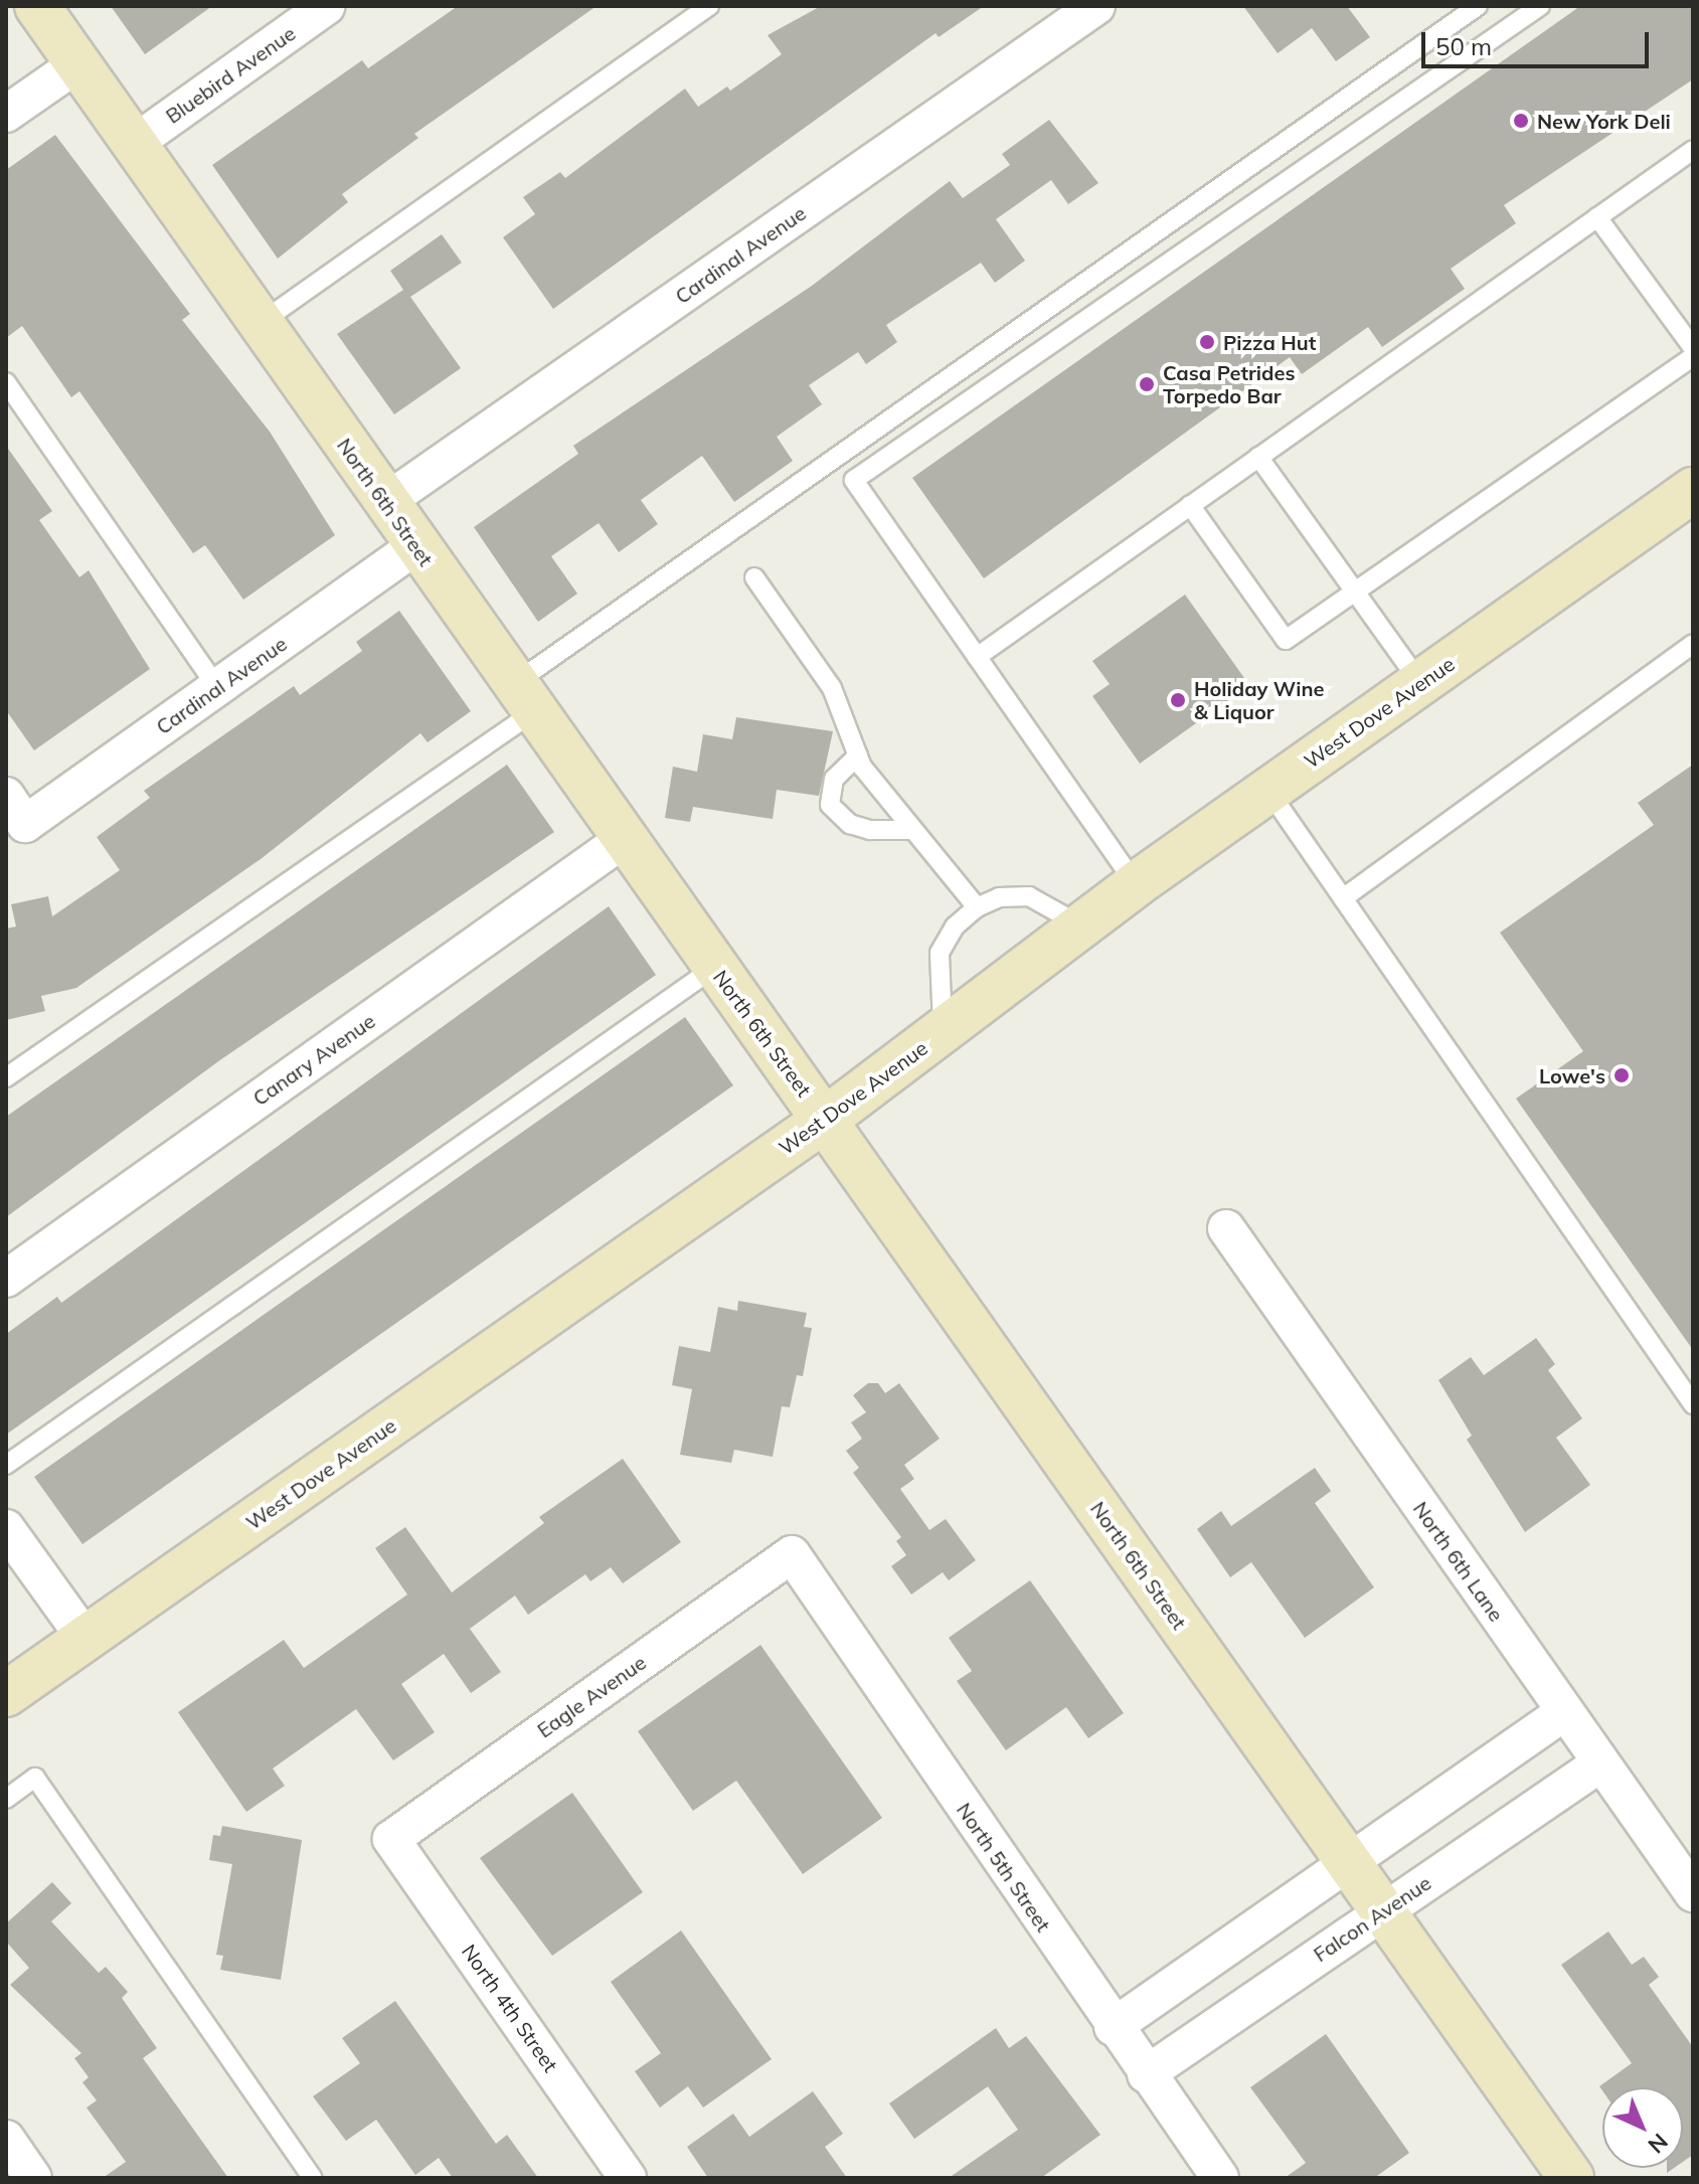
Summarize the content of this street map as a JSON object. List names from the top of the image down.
{
  "streets": {
    "street": [
      "Bluebird Avenue",
      "Cardinal Avenue",
      "North 6th Street",
      "West Dove Avenue",
      "Canary Avenue",
      "North 6th Lane",
      "Eagle Avenue",
      "North 5th Street",
      "Falcon Avenue",
      "North 4th Street"
    ]
  },
  "crossings": [
    ["Bluebird Avenue", "North 6th Street"],
    ["Cardinal Avenue", "North 6th Street"],
    ["North 6th Street", "West Dove Avenue"],
    ["North 6th Street", "Canary Avenue"],
    ["North 6th Street", "Falcon Avenue"],
    ["North 6th Lane", "Falcon Avenue"],
    ["Eagle Avenue", "North 5th Street"],
    ["Eagle Avenue", "North 4th Street"],
    ["North 5th Street", "Falcon Avenue"]
  ],
  "places": [
    "New York Deli",
    "Pizza Hut",
    "Casa Petrides Torpedo Bar",
    "Holiday Wine & Liquor",
    "Lowe's"
  ],
  "scale_bar": "50 m",
  "north": "bottom right"
}
